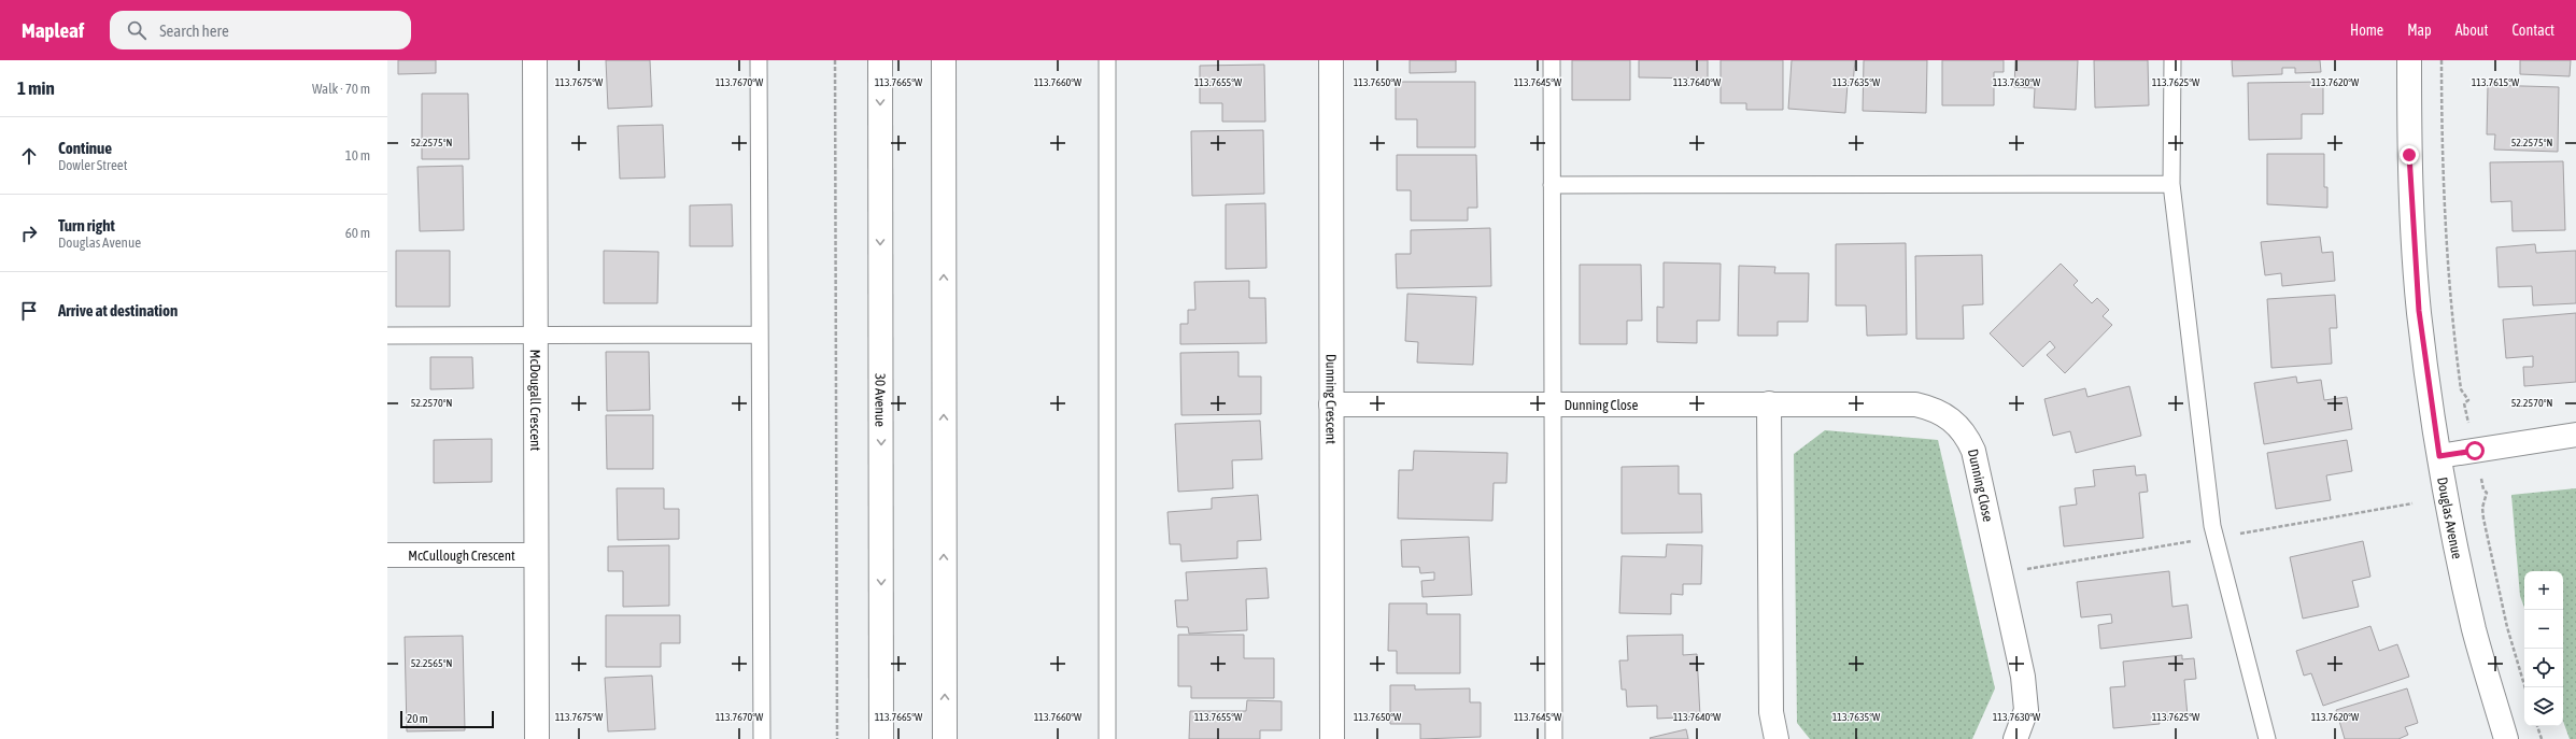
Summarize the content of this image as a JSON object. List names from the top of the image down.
{
  "streets": {
    "street": [
      "McDougall Crescent",
      "30 Avenue",
      "Dunning Crescent",
      "Dunning Close",
      "Douglas Avenue",
      "McCullough Crescent"
    ]
  },
  "crossings": [
    ["McDougall Crescent", "McCullough Crescent"],
    ["Dunning Crescent", "Dunning Close"]
  ],
  "scale_bar": "20 m",
  "page": {
    "header": "Mapleaf",
    "search": "Search here",
    "nav": [
      "Home",
      "Map",
      "About",
      "Contact"
    ],
    "heading": ["1 min", "Walk · 70 m"],
    "list": [
      ["Continue", "Dowler Street", "10 m"],
      ["Turn right", "Douglas Avenue", "60 m"],
      "Arrive at destination"
    ],
    "map_buttons": ["+", "−"],
    "scale": "20 m"
  },
  "coordinates": [
    "113.7675°W",
    "113.7670°W",
    "113.7665°W",
    "113.7660°W",
    "113.7655°W",
    "113.7650°W",
    "113.7645°W",
    "113.7640°W",
    "113.7635°W",
    "113.7630°W",
    "113.7625°W",
    "113.7620°W",
    "113.7615°W",
    "52.2575°N",
    "52.2570°N",
    "52.2565°N"
  ]
}
